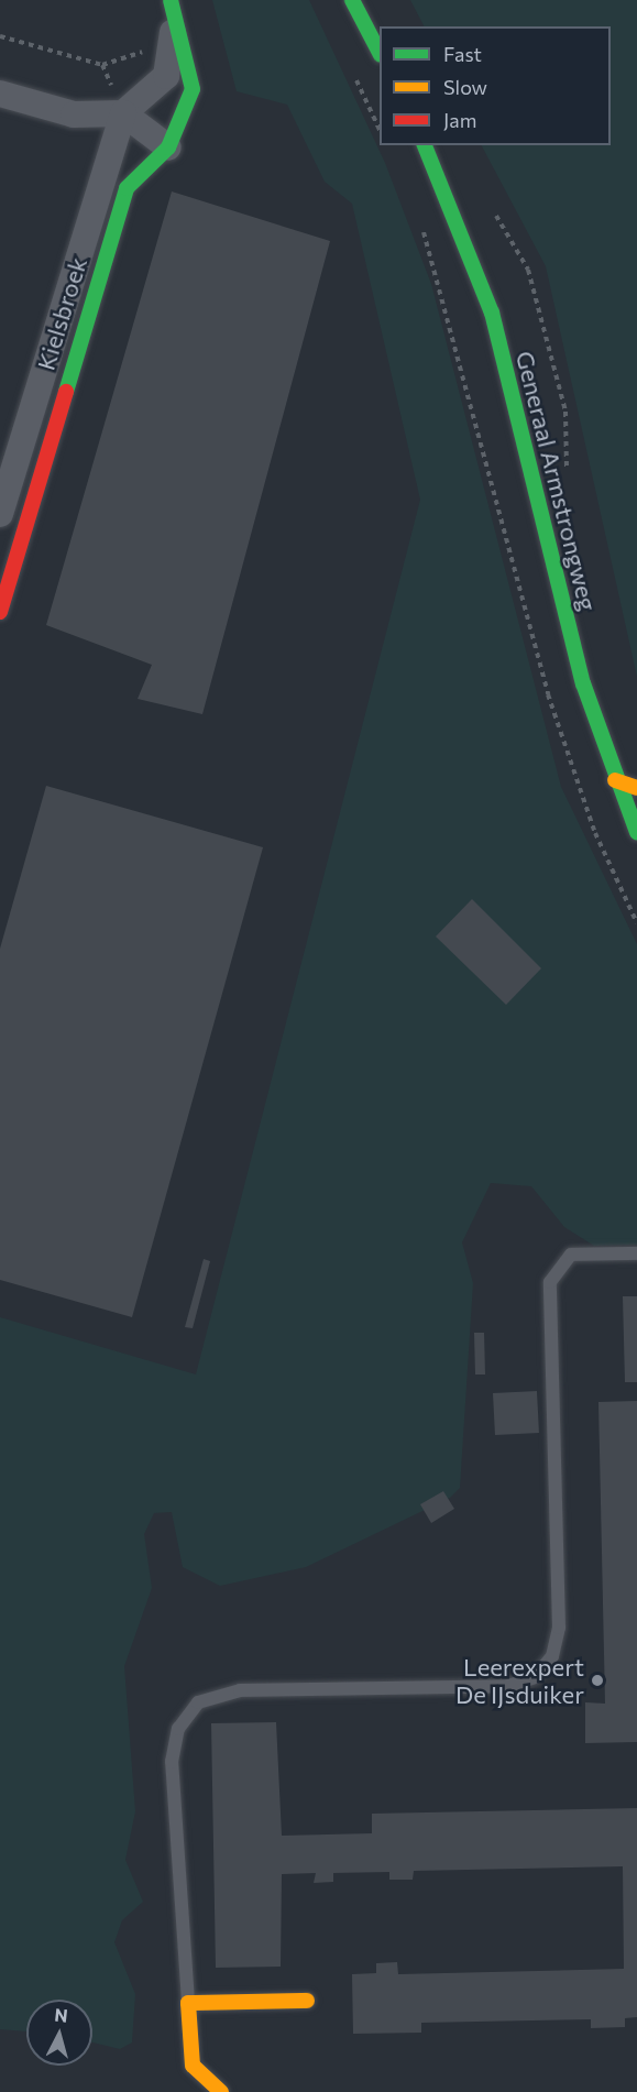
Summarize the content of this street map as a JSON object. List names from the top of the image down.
{
  "streets": {
    "main road": ["Generaal Armstrongweg"],
    "street": ["Kielsbroek"]
  },
  "places": ["Leerexpert De IJsduiker"],
  "legend": ["Fast", "Slow", "Jam"],
  "north": "top"
}
